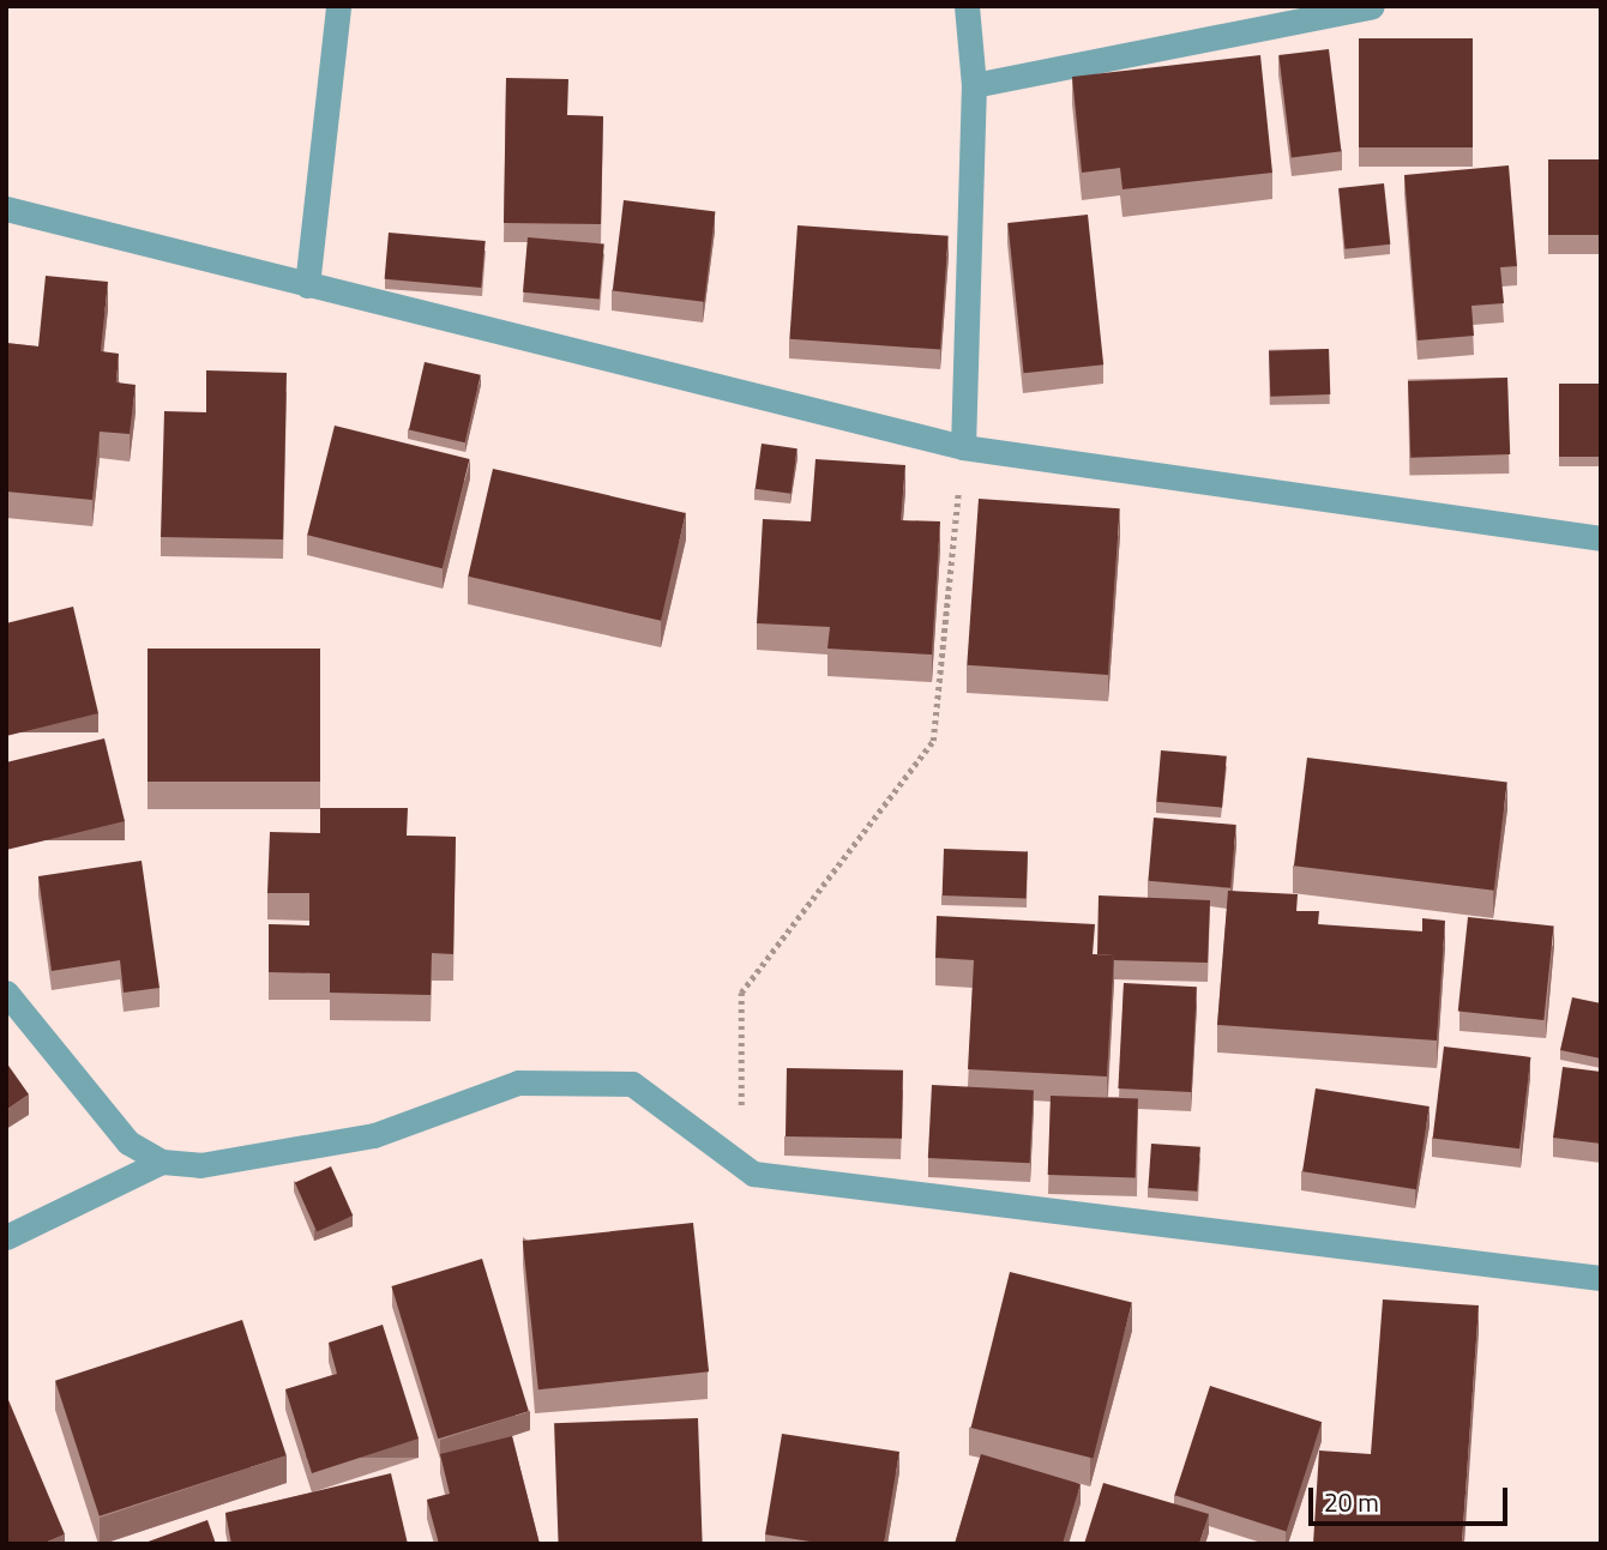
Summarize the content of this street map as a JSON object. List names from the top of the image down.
{
  "scale_bar": "20 m"
}
